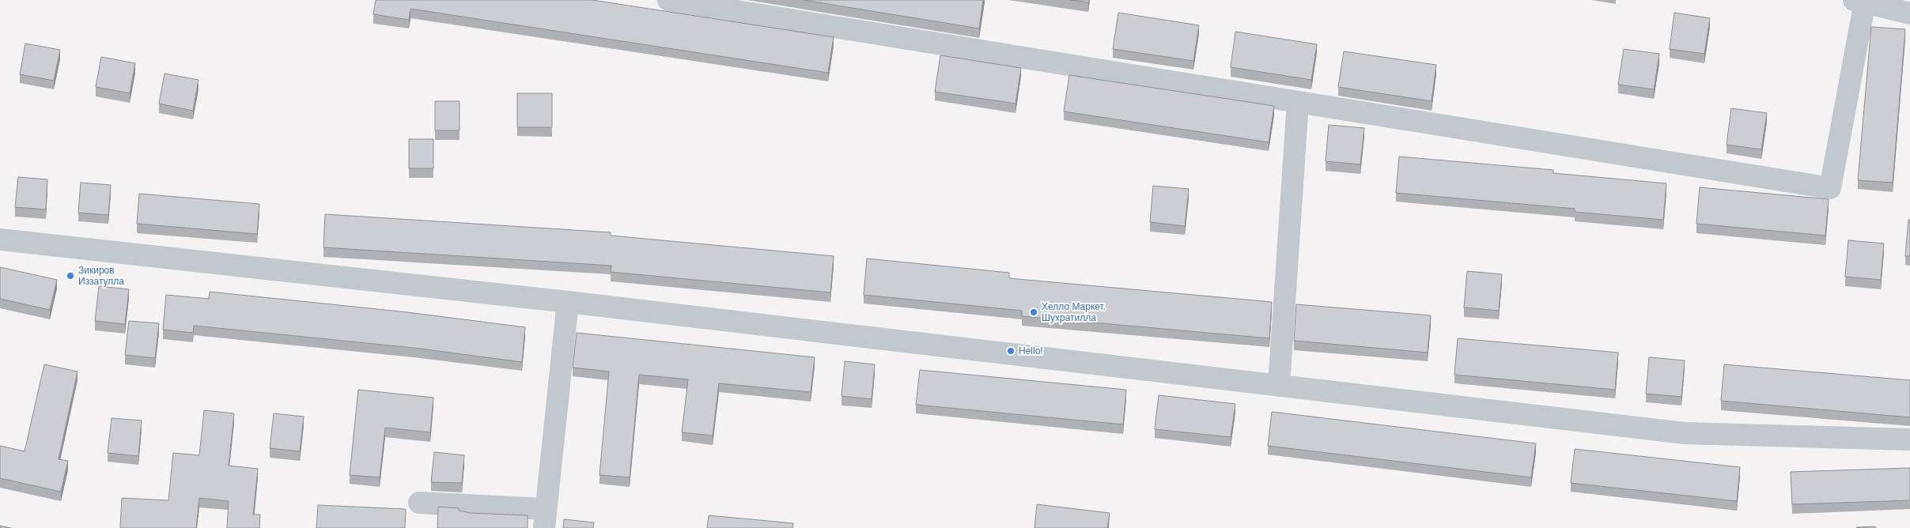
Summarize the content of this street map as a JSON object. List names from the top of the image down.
{
  "places": ["Зикиров Иззатулла", "Хелло Маркет. Шухратилла", "Hello!"]
}
